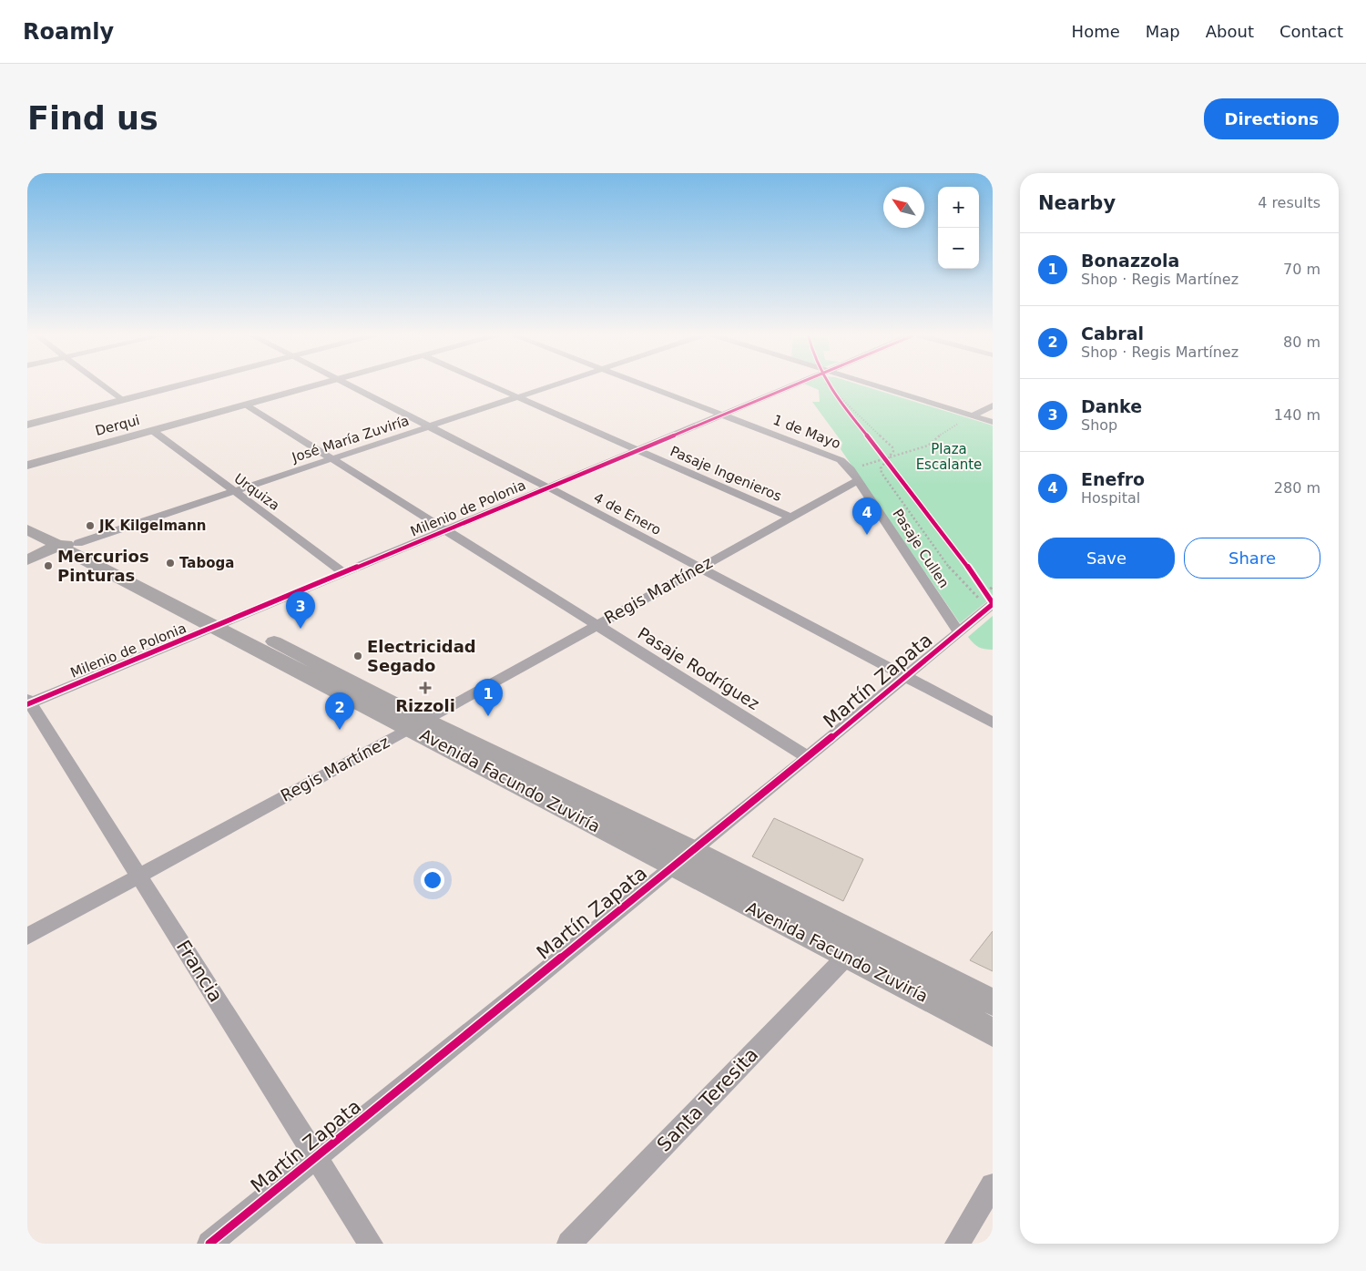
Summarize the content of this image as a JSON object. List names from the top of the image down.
{
  "streets": {
    "main road": ["Derqui", "Avenida Facundo Zuviría"],
    "street": [
      "1 de Mayo",
      "José María Zuviría",
      "Pasaje Ingenieros",
      "Urquiza",
      "Milenio de Polonia",
      "4 de Enero",
      "Pasaje Cullen",
      "Regis Martínez",
      "Pasaje Rodríguez",
      "Martín Zapata",
      "Francia",
      "Santa Teresita"
    ]
  },
  "crossings": [
    ["Derqui", "Urquiza"],
    ["Derqui", "Pasaje Rodríguez"],
    ["1 de Mayo", "Milenio de Polonia"],
    ["1 de Mayo", "Pasaje Cullen"],
    ["1 de Mayo", "Regis Martínez"],
    ["José María Zuviría", "Pasaje Ingenieros"],
    ["José María Zuviría", "Urquiza"],
    ["José María Zuviría", "4 de Enero"],
    ["José María Zuviría", "Pasaje Rodríguez"],
    ["José María Zuviría", "Avenida Facundo Zuviría"],
    ["Pasaje Ingenieros", "Milenio de Polonia"],
    ["Pasaje Ingenieros", "Regis Martínez"],
    ["Urquiza", "Milenio de Polonia"],
    ["Milenio de Polonia", "4 de Enero"],
    ["Milenio de Polonia", "Pasaje Rodríguez"],
    ["Milenio de Polonia", "Avenida Facundo Zuviría"],
    ["Milenio de Polonia", "Francia"],
    ["4 de Enero", "Regis Martínez"],
    ["4 de Enero", "Martín Zapata"],
    ["Pasaje Cullen", "Regis Martínez"],
    ["Pasaje Cullen", "Martín Zapata"],
    ["Regis Martínez", "Pasaje Rodríguez"],
    ["Regis Martínez", "Avenida Facundo Zuviría"],
    ["Regis Martínez", "Francia"],
    ["Pasaje Rodríguez", "Martín Zapata"],
    ["Martín Zapata", "Avenida Facundo Zuviría"],
    ["Martín Zapata", "Francia"],
    ["Avenida Facundo Zuviría", "Santa Teresita"]
  ],
  "parks": ["Plaza Escalante"],
  "places": {
    "other": [
      "JK Kilgelmann",
      "Taboga",
      "Mercurios Pinturas",
      "Electricidad Segado"
    ],
    "health": ["Rizzoli"]
  },
  "north": "top left",
  "page": {
    "header": "Roamly",
    "nav": [
      "Home",
      "Map",
      "About",
      "Contact"
    ],
    "buttons": [
      "Directions",
      ["Save", "Share"]
    ],
    "title": "Find us",
    "heading": ["Nearby", "4 results"],
    "map_buttons": ["+", "−"],
    "list": [
      {
        "mark": "1",
        "name": "Bonazzola",
        "note": "Shop · Regis Martínez",
        "value": "70 m"
      },
      {
        "mark": "2",
        "name": "Cabral",
        "note": "Shop · Regis Martínez",
        "value": "80 m"
      },
      {
        "mark": "3",
        "name": "Danke",
        "note": "Shop",
        "value": "140 m"
      },
      {
        "mark": "4",
        "name": "Enefro",
        "note": "Hospital",
        "value": "280 m"
      }
    ],
    "pins": [
      "4",
      "3",
      "1",
      "2"
    ]
  }
}
